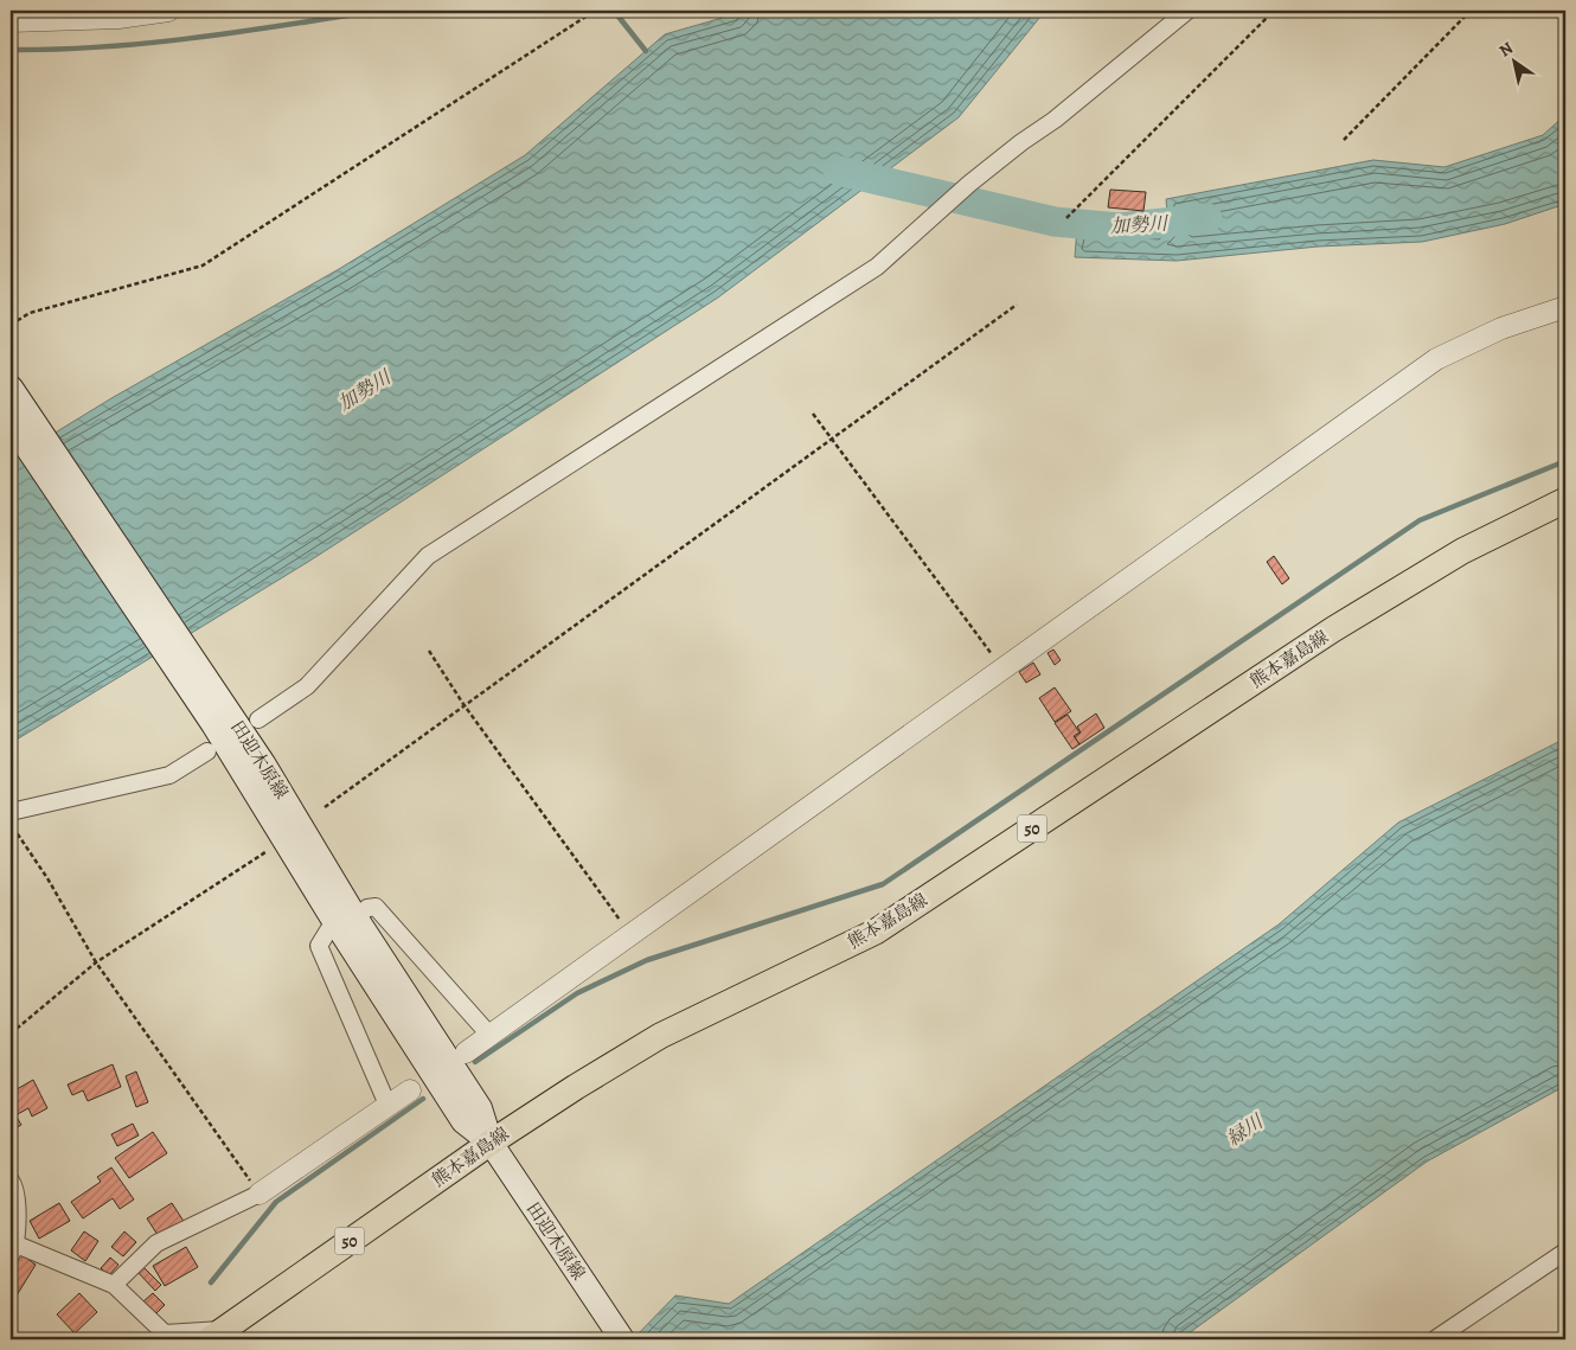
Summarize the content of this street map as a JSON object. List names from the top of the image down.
{
  "streets": {
    "main road": ["熊本嘉島線", "田迎木原線", "50"]
  },
  "crossings": [
    ["熊本嘉島線", "田迎木原線"]
  ],
  "water": ["加勢川", "緑川"],
  "north": "top left"
}
